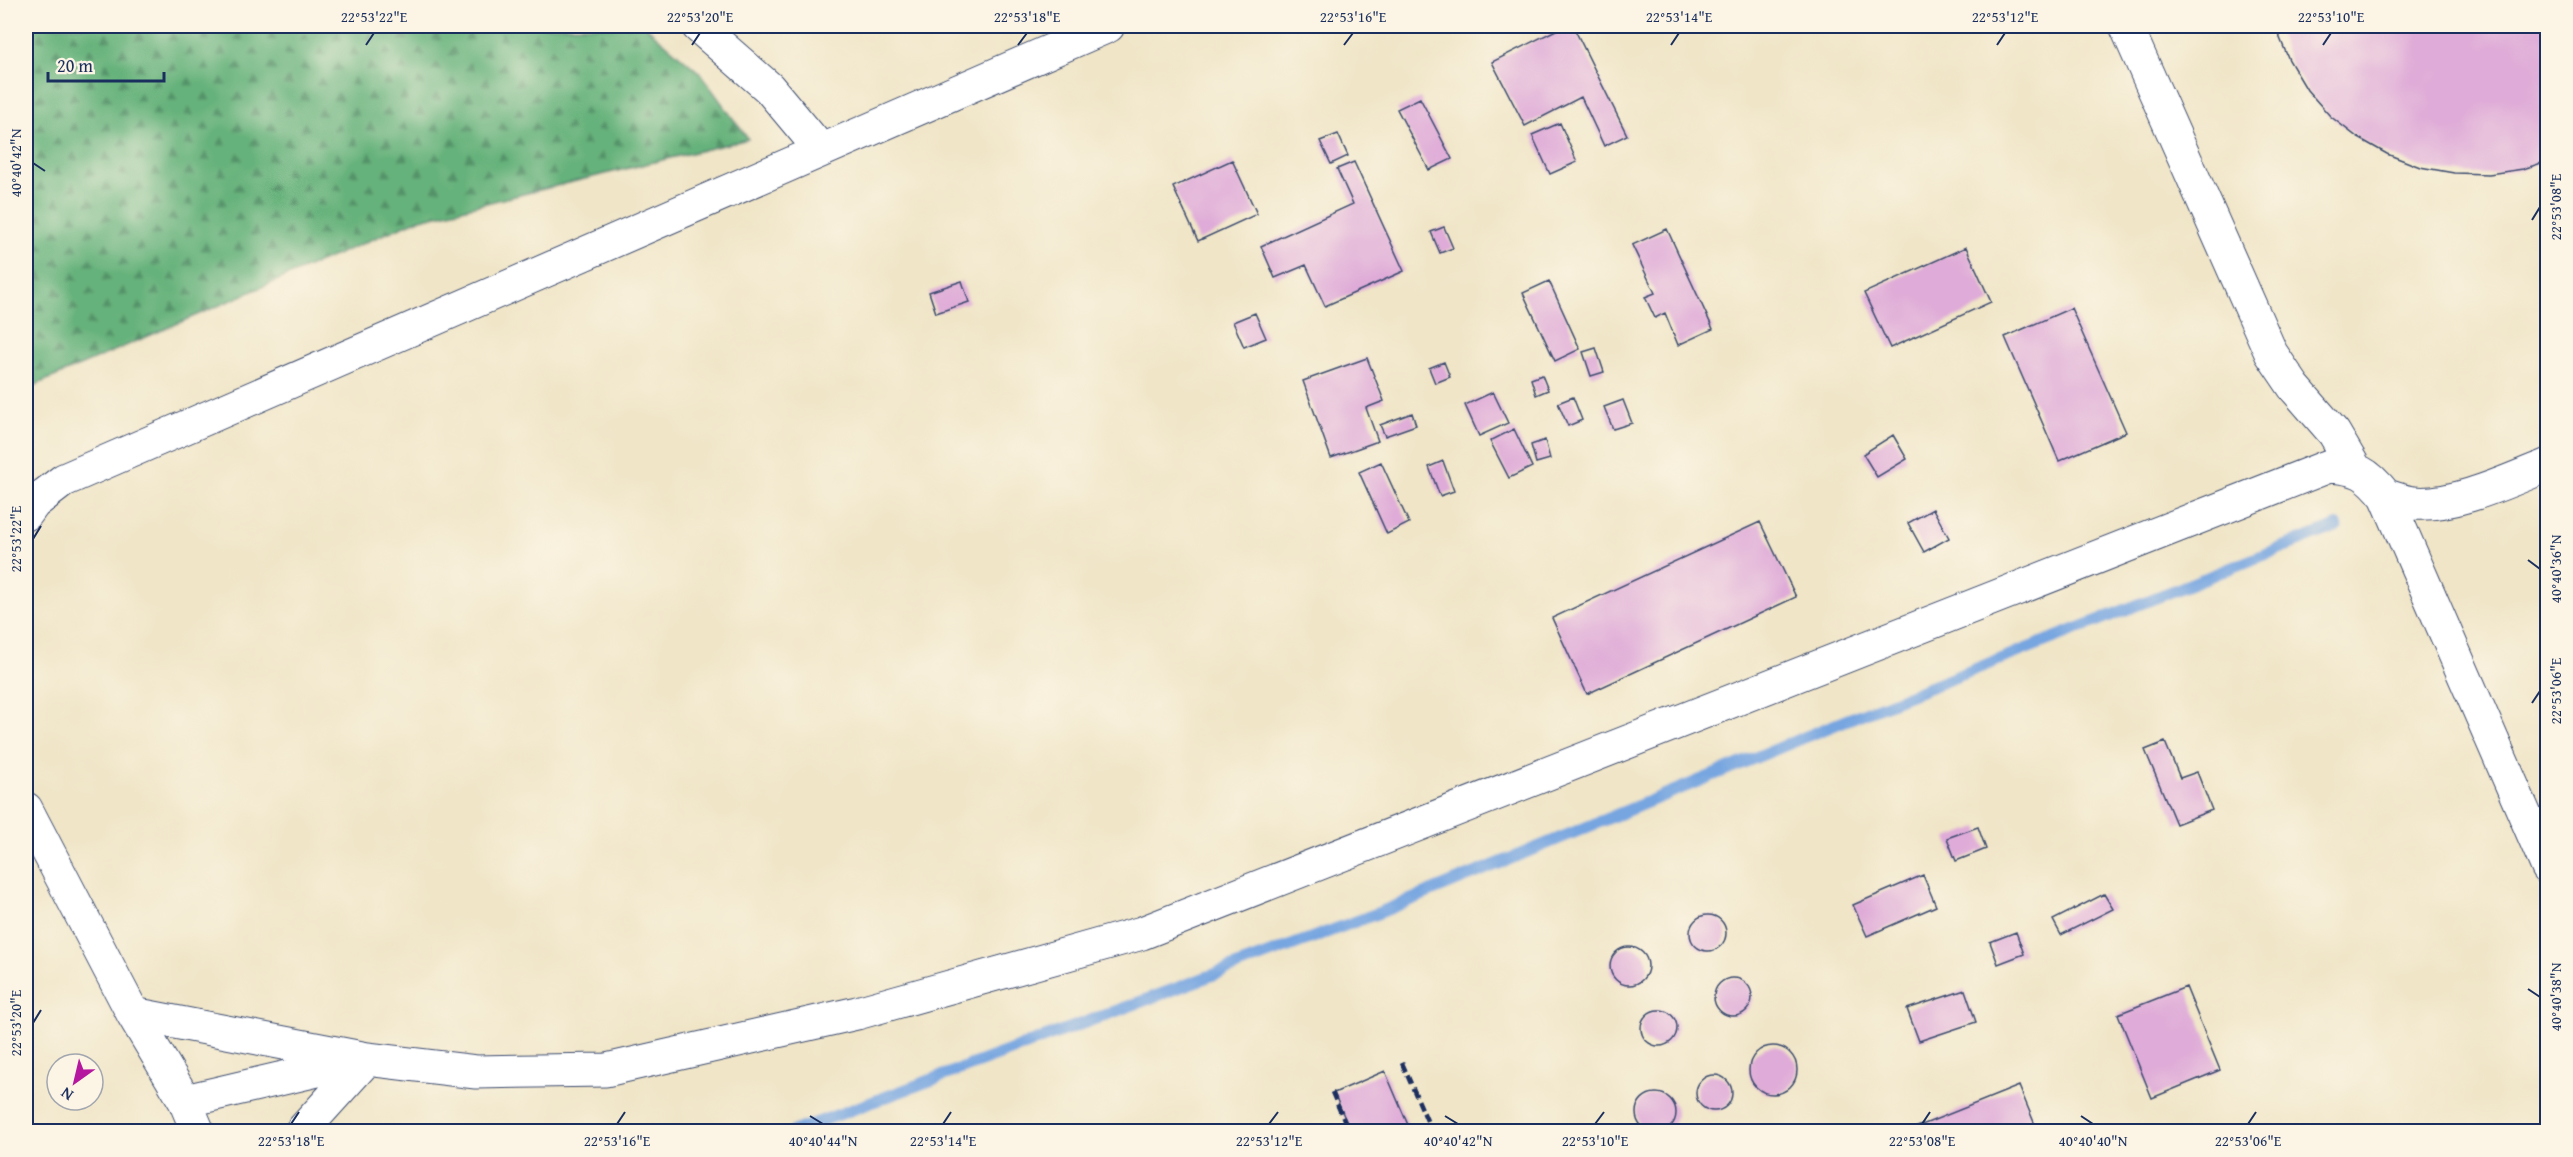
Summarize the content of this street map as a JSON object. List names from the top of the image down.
{
  "scale_bar": "20 m",
  "north": "bottom left",
  "coordinates": [
    "22°53'22\"E",
    "22°53'20\"E",
    "22°53'18\"E",
    "22°53'16\"E",
    "22°53'14\"E",
    "22°53'12\"E",
    "22°53'10\"E",
    "40°40'42\"N",
    "22°53'08\"E",
    "40°40'36\"N",
    "22°53'06\"E",
    "40°40'38\"N",
    "40°40'44\"N",
    "40°40'40\"N"
  ]
}
